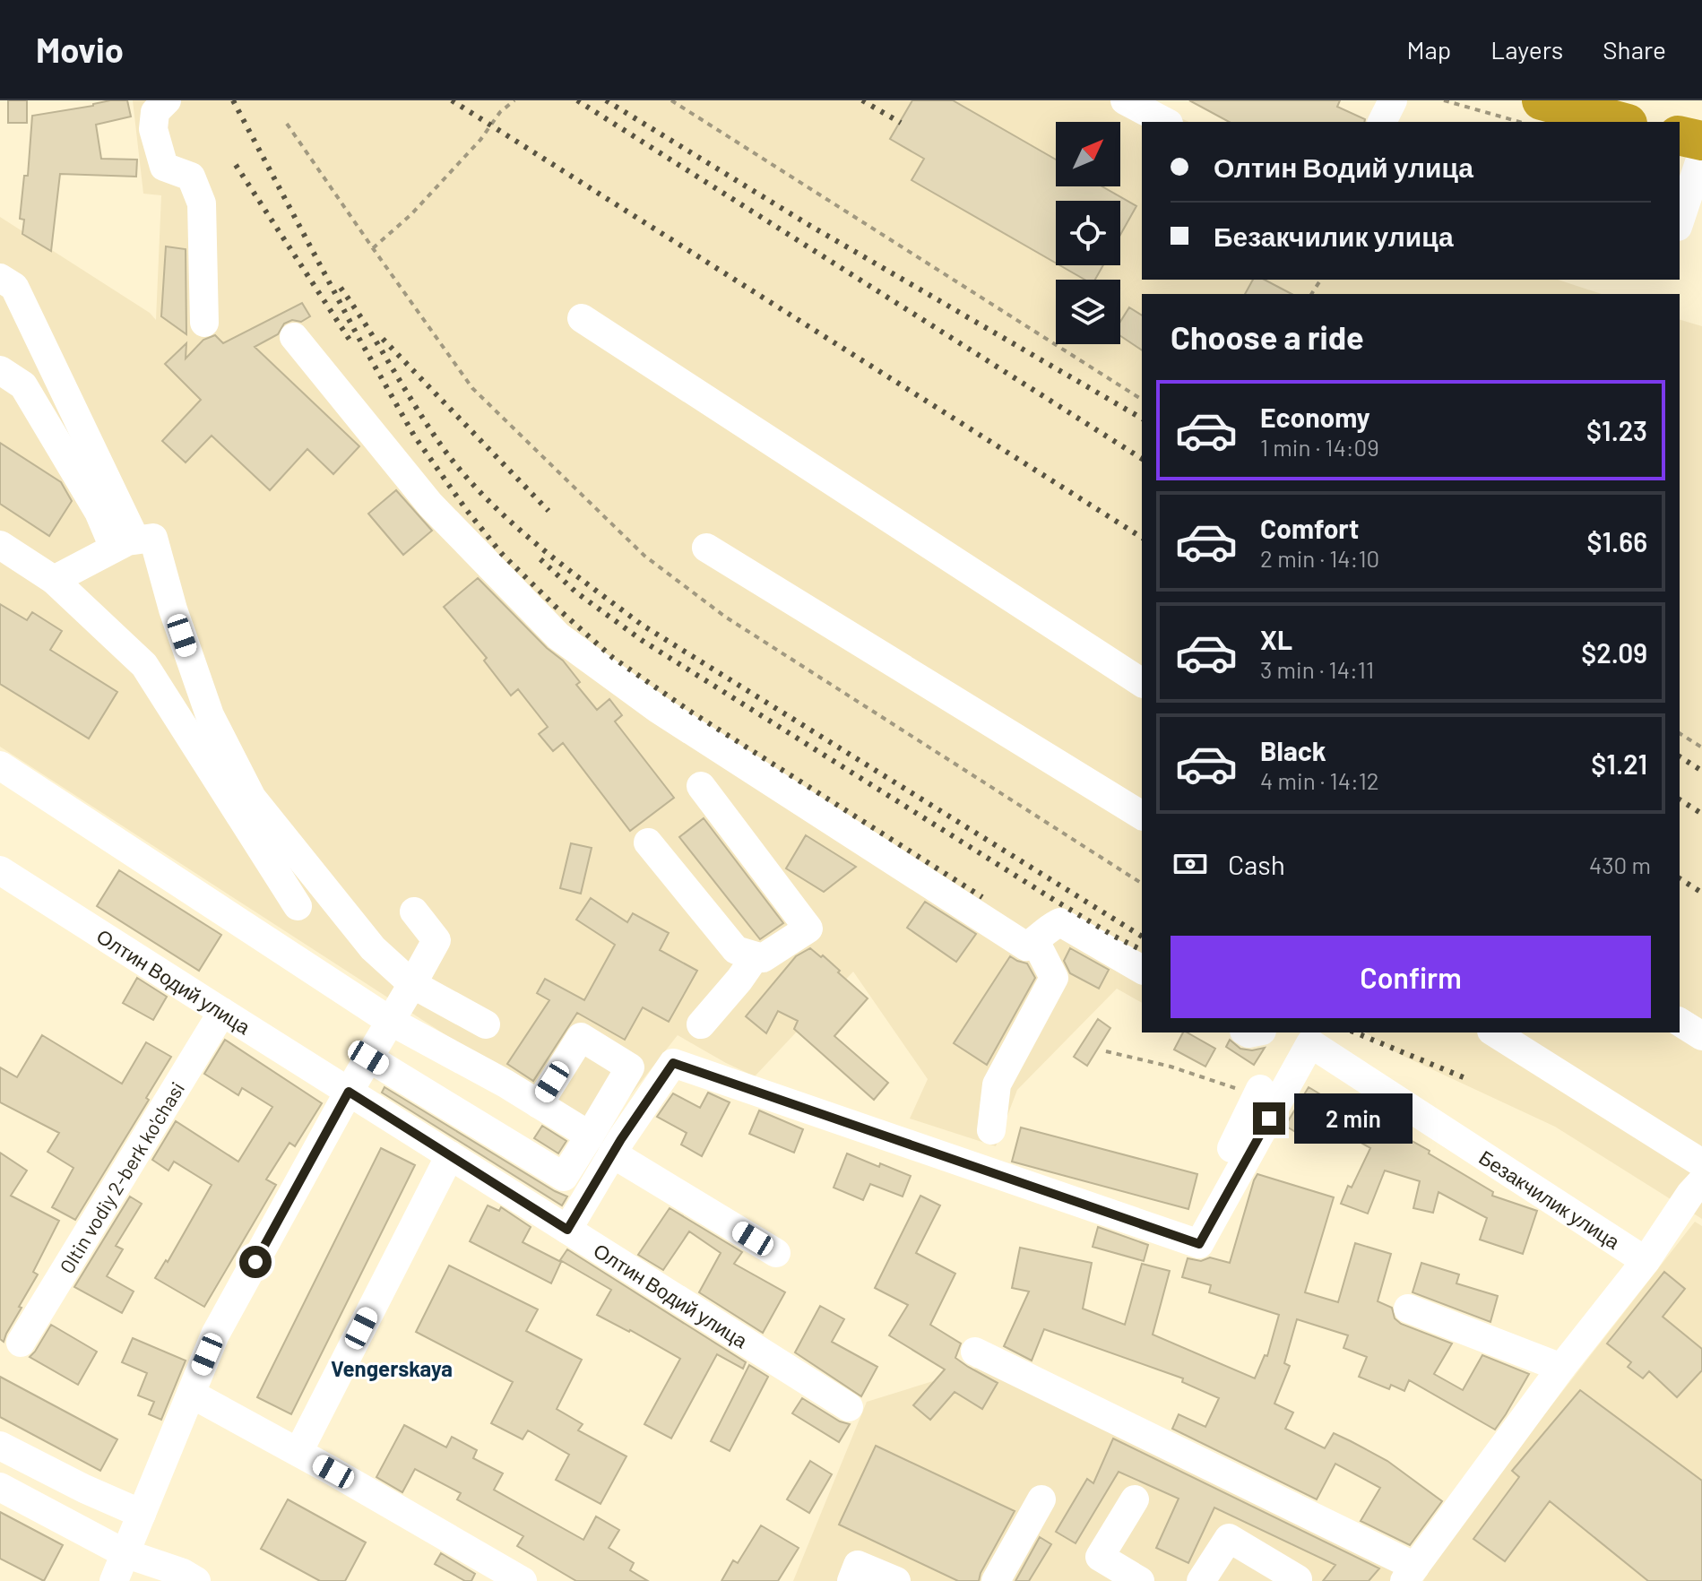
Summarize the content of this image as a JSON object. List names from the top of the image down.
{
  "streets": {
    "street": ["Олтин Водий улица", "Oltin vodiy 2-berk ko'chasi", "Безакчилик улица"]
  },
  "crossings": [
    ["Олтин Водий улица", "Oltin vodiy 2-berk ko'chasi"]
  ],
  "districts": ["Vengerskaya"],
  "north": "top right",
  "page": {
    "header": "Movio",
    "nav": ["Map", "Layers", "Share"],
    "banner": ["Олтин Водий улица", "Безакчилик улица"],
    "heading": "Choose a ride",
    "list": [
      {
        "name": "Economy",
        "note": "1 min · 14:09",
        "value": "$1.23"
      },
      {
        "name": "Comfort",
        "note": "2 min · 14:10",
        "value": "$1.66"
      },
      {
        "name": "XL",
        "note": "3 min · 14:11",
        "value": "$2.09"
      },
      {
        "name": "Black",
        "note": "4 min · 14:12",
        "value": "$1.21"
      }
    ],
    "pay": ["Cash", "430 m"],
    "buttons": "Confirm",
    "bubble": "2 min"
  }
}
